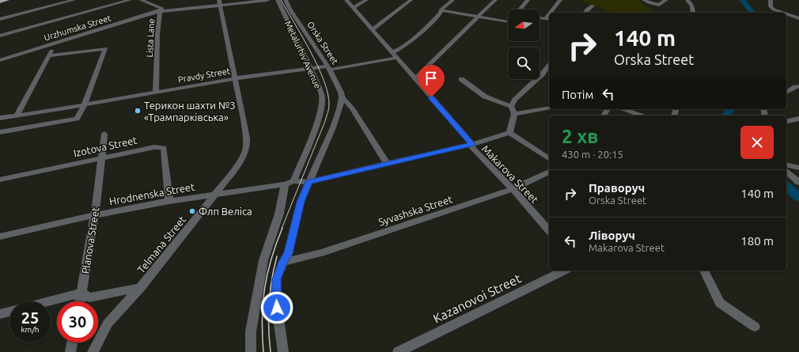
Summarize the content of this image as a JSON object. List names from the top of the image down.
{
  "streets": {
    "street": [
      "Urzhumska Street",
      "Lista Lane",
      "Orska Street",
      "Metalurhiv Avenue",
      "Pravdy Street",
      "Izotova Street",
      "Makarova Street",
      "Hrodnenska Street",
      "Syvashska Street",
      "Planova Street",
      "Telmana Street",
      "Kazanovoi Street"
    ]
  },
  "crossings": [
    ["Urzhumska Street", "Lista Lane"],
    ["Urzhumska Street", "Telmana Street"],
    ["Lista Lane", "Pravdy Street"],
    ["Orska Street", "Pravdy Street"],
    ["Metalurhiv Avenue", "Pravdy Street"],
    ["Metalurhiv Avenue", "Hrodnenska Street"],
    ["Pravdy Street", "Makarova Street"],
    ["Pravdy Street", "Telmana Street"],
    ["Izotova Street", "Hrodnenska Street"],
    ["Izotova Street", "Planova Street"],
    ["Makarova Street", "Syvashska Street"],
    ["Hrodnenska Street", "Planova Street"],
    ["Hrodnenska Street", "Telmana Street"]
  ],
  "places": ["Терикон шахти №3 «Трампарківська»", "Флп Веліса"],
  "north": "left",
  "page": {
    "turn": ["140 m", "Orska Street"],
    "then": "Потім",
    "heading": ["2 хв", "430 m · 20:15"],
    "list": [
      {
        "name": "Праворуч",
        "note": "Orska Street",
        "value": "140 m"
      },
      {
        "name": "Ліворуч",
        "note": "Makarova Street",
        "value": "180 m"
      }
    ],
    "speed": "25 km/h",
    "limit": "30"
  }
}
